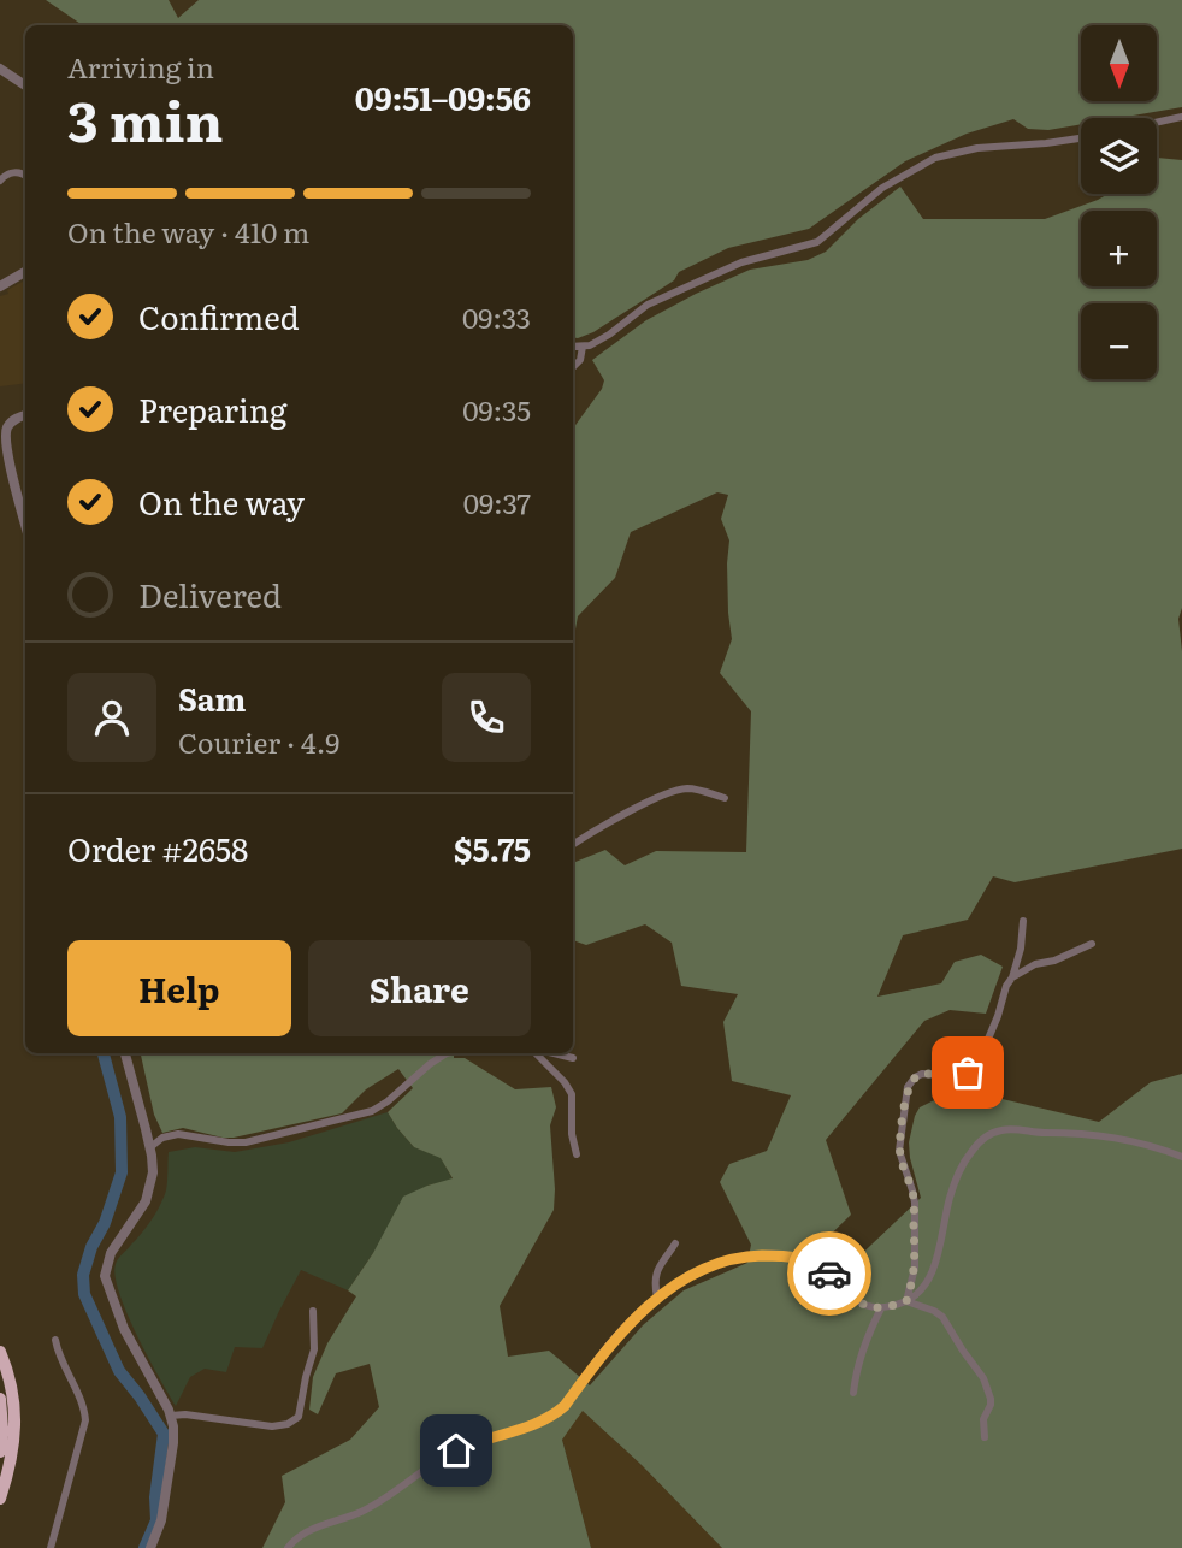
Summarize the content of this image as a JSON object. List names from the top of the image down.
{
  "north": "bottom",
  "page": {
    "map_buttons": ["+", "−"],
    "heading": ["3 min", "Arriving in", "09:51–09:56"],
    "panel": [
      "Sam",
      "Courier · 4.9",
      "Order #2658",
      "$5.75"
    ],
    "bar": "On the way · 410 m",
    "list": [
      ["Confirmed", "09:33"],
      ["Preparing", "09:35"],
      ["On the way", "09:37"],
      "Delivered"
    ],
    "buttons": ["Help", "Share"]
  }
}
